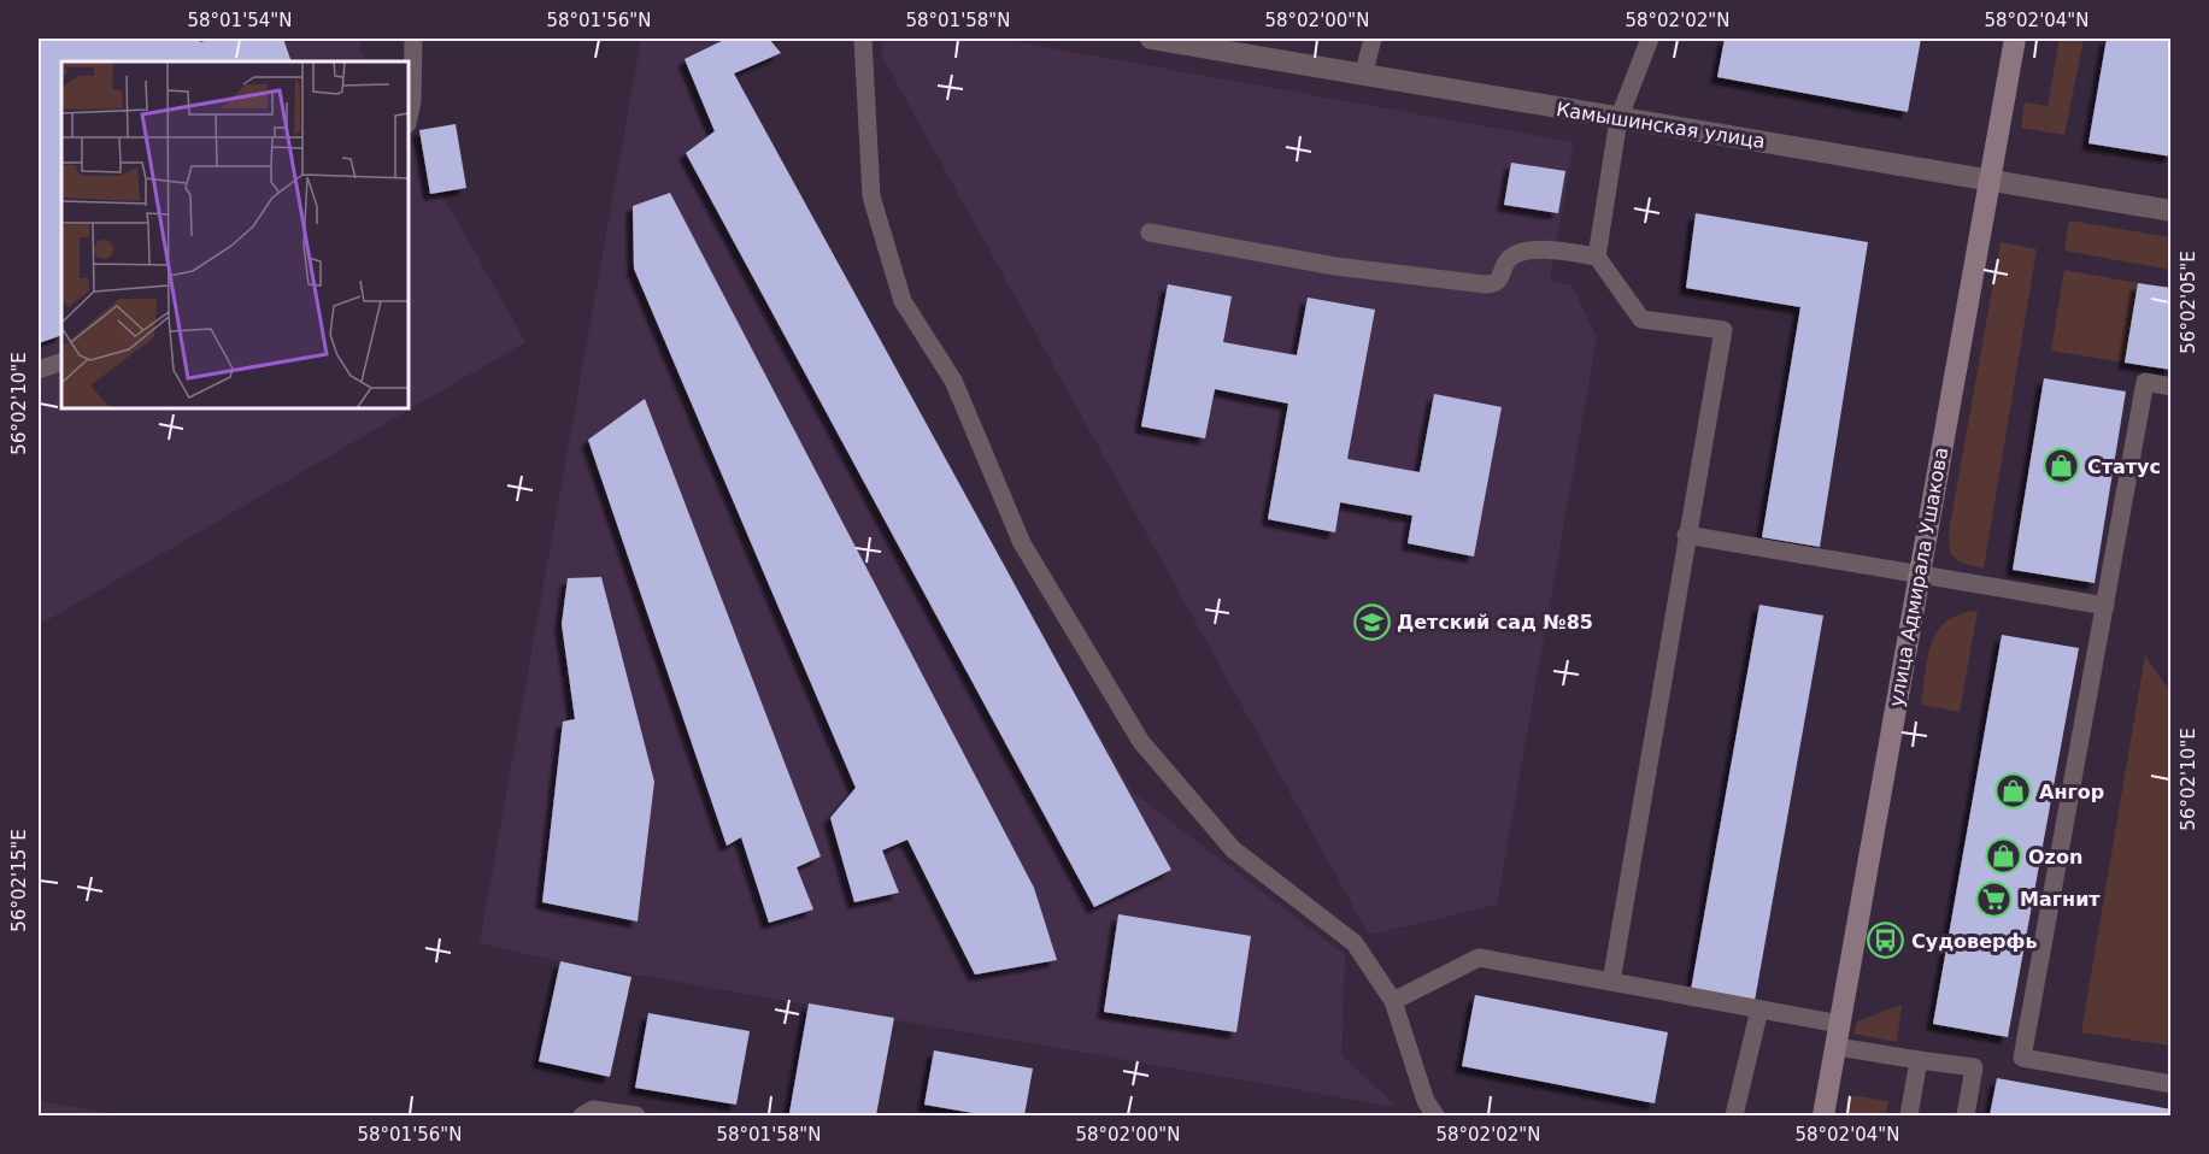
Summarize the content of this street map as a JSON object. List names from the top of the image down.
{
  "streets": {
    "street": ["Камышинская улица", "улица Адмирала Ушакова"]
  },
  "crossings": [
    ["Камышинская улица", "улица Адмирала Ушакова"]
  ],
  "places": {
    "shop": ["Статус", "Ангор", "Ozon"],
    "school or university": ["Детский сад №85"],
    "supermarket": ["Магнит"],
    "bus stop": ["Судоверфь"]
  },
  "coordinates": [
    "58°01'54\"N",
    "58°01'56\"N",
    "58°01'58\"N",
    "58°02'00\"N",
    "58°02'02\"N",
    "58°02'04\"N",
    "56°02'05\"E",
    "56°02'10\"E",
    "56°02'15\"E"
  ]
}
